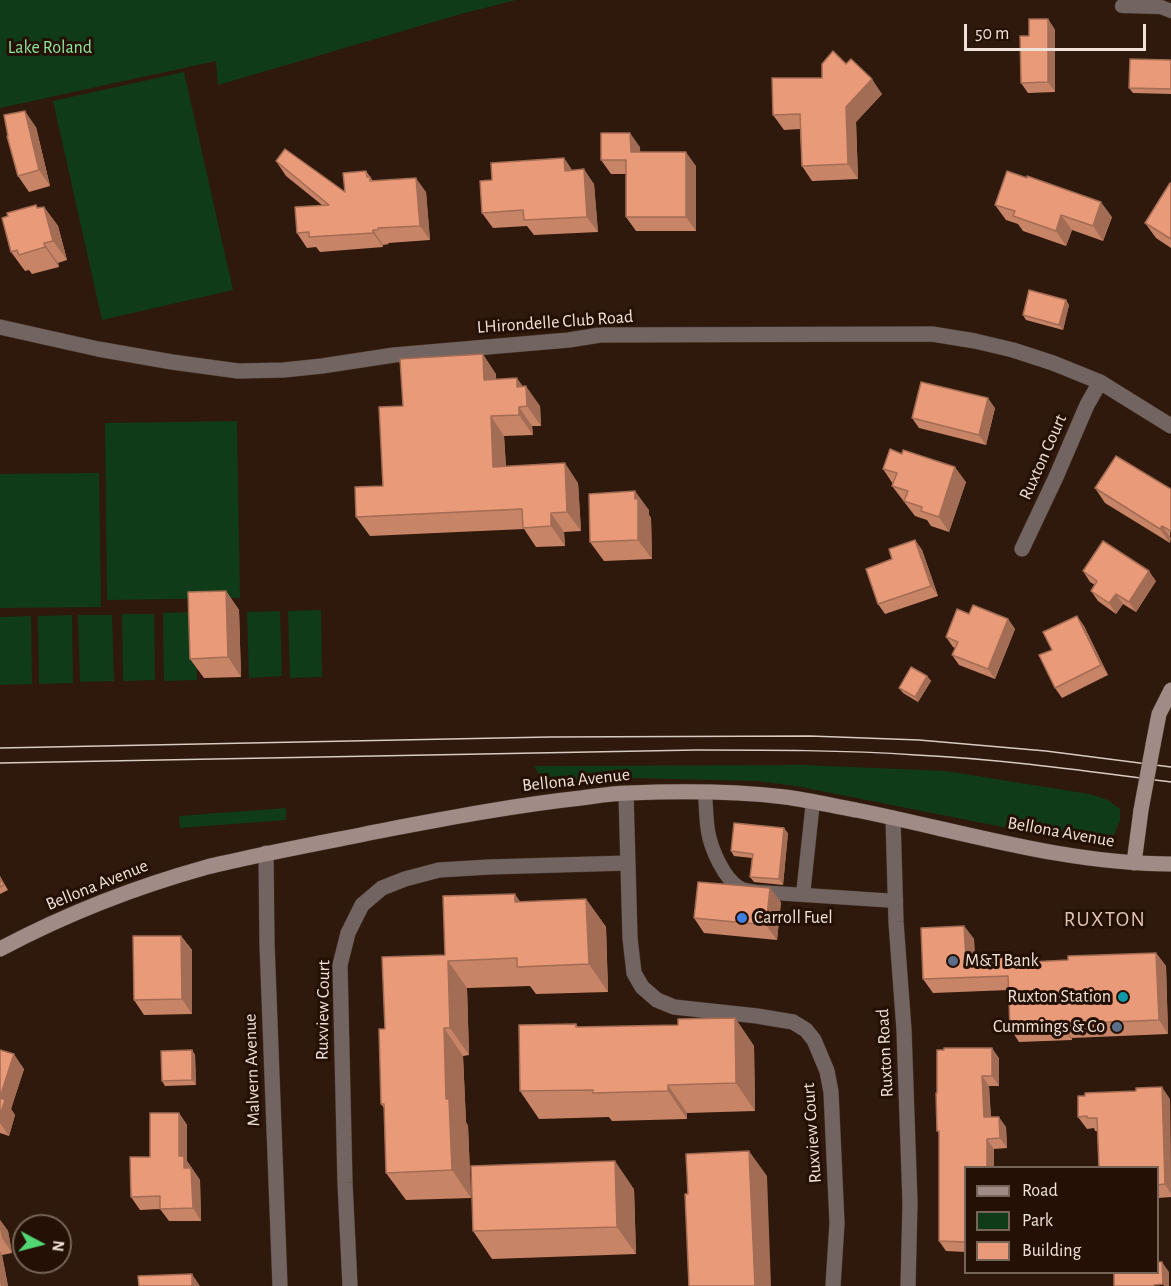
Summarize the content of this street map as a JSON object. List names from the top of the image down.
{
  "streets": {
    "main road": ["Bellona Avenue"],
    "street": [
      "LHirondelle Club Road",
      "Ruxton Court",
      "Ruxview Court",
      "Ruxton Road",
      "Malvern Avenue"
    ]
  },
  "crossings": [
    ["LHirondelle Club Road", "Ruxton Court"],
    ["Bellona Avenue", "Ruxview Court"],
    ["Bellona Avenue", "Ruxton Road"],
    ["Bellona Avenue", "Malvern Avenue"]
  ],
  "districts": ["RUXTON"],
  "parks": ["Lake Roland"],
  "places": [
    "Carroll Fuel",
    "M&T Bank",
    "Ruxton Station",
    "Cummings & Co"
  ],
  "legend": ["Road", "Park", "Building"],
  "scale_bar": "50 m",
  "north": "right"
}
